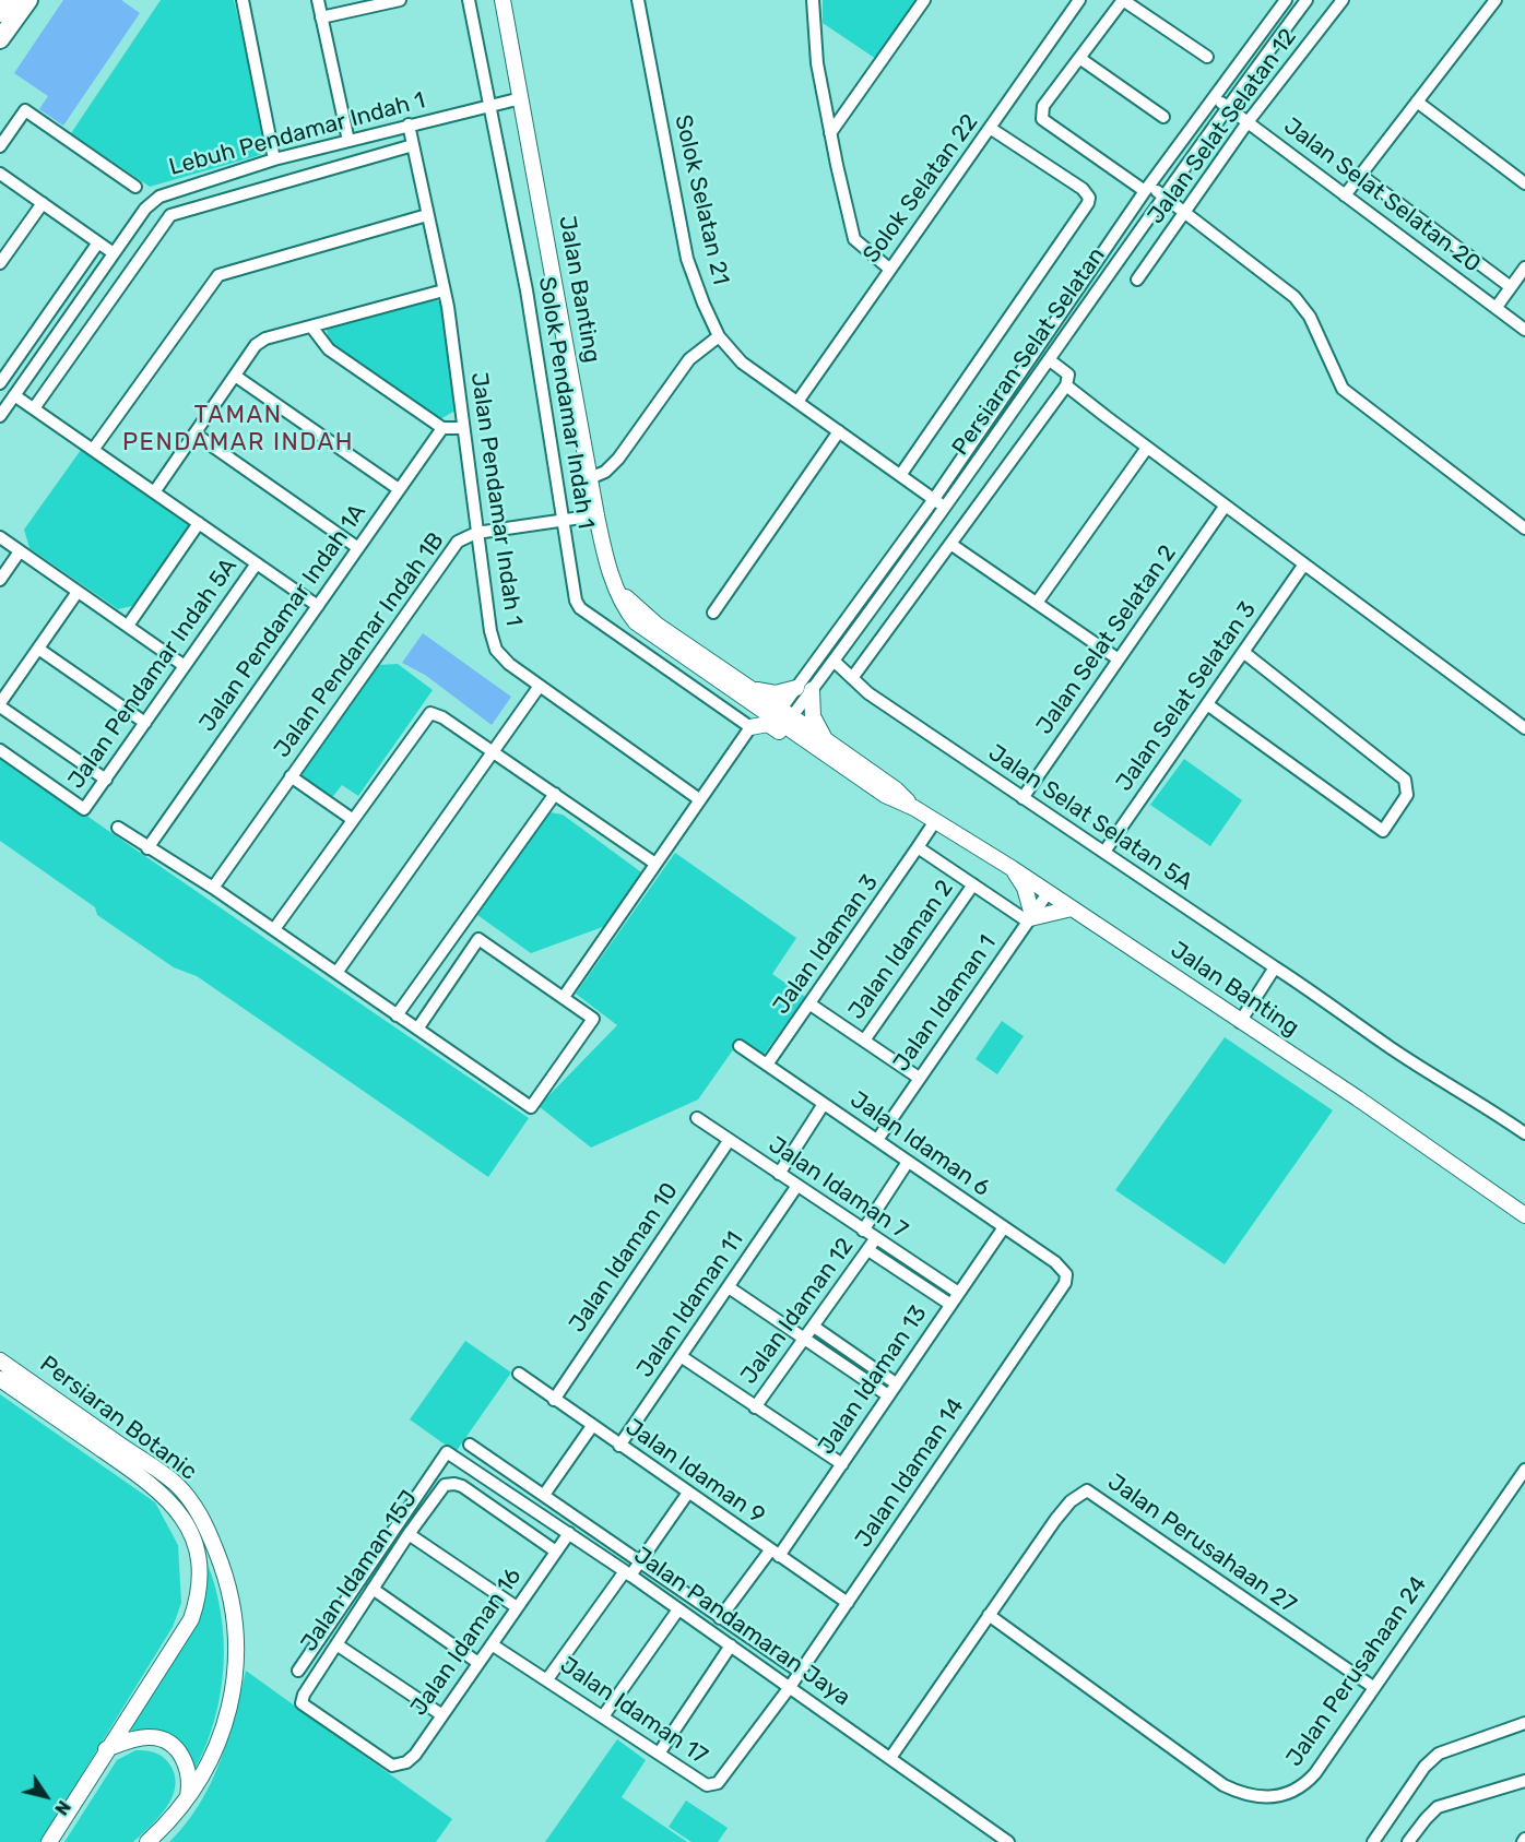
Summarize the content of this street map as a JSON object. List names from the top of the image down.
{
  "streets": {
    "main road": ["Jalan Banting", "Persiaran Botanic"],
    "street": [
      "Jalan Selat Selatan 12",
      "Lebuh Pendamar Indah 1",
      "Solok Selatan 22",
      "Jalan Selat Selatan 20",
      "Solok Selatan 21",
      "Persiaran Selat Selatan",
      "Solok Pendamar Indah 1",
      "Jalan Pendamar Indah 1",
      "Jalan Pendamar Indah 1A",
      "Jalan Selat Selatan 2",
      "Jalan Pendamar Indah 1B",
      "Jalan Pendamar Indah 5A",
      "Jalan Selat Selatan 3",
      "Jalan Selat Selatan 5A",
      "Jalan Idaman 3",
      "Jalan Idaman 2",
      "Jalan Idaman 1",
      "Jalan Idaman 6",
      "Jalan Idaman 7",
      "Jalan Idaman 10",
      "Jalan Idaman 11",
      "Jalan Idaman 12",
      "Jalan Idaman 13",
      "Jalan Idaman 9",
      "Jalan Idaman 14",
      "Jalan Perusahaan 27",
      "Jalan Idaman 15J",
      "Jalan Pandamaran Jaya",
      "Jalan Idaman 16",
      "Jalan Perusahaan 24",
      "Jalan Idaman 17"
    ]
  },
  "crossings": [
    ["Jalan Selat Selatan 12", "Jalan Selat Selatan 20"],
    ["Lebuh Pendamar Indah 1", "Jalan Banting"],
    ["Lebuh Pendamar Indah 1", "Solok Pendamar Indah 1"],
    ["Lebuh Pendamar Indah 1", "Jalan Pendamar Indah 1"],
    ["Solok Selatan 22", "Solok Selatan 21"],
    ["Jalan Selat Selatan 20", "Persiaran Selat Selatan"],
    ["Solok Selatan 21", "Persiaran Selat Selatan"],
    ["Jalan Banting", "Persiaran Selat Selatan"],
    ["Jalan Banting", "Jalan Pendamar Indah 1B"],
    ["Jalan Banting", "Jalan Idaman 3"],
    ["Jalan Banting", "Jalan Idaman 1"],
    ["Persiaran Selat Selatan", "Jalan Selat Selatan 5A"],
    ["Solok Pendamar Indah 1", "Jalan Pendamar Indah 1B"],
    ["Jalan Pendamar Indah 1", "Jalan Pendamar Indah 1B"],
    ["Jalan Selat Selatan 2", "Jalan Selat Selatan 5A"],
    ["Jalan Selat Selatan 3", "Jalan Selat Selatan 5A"],
    ["Jalan Idaman 3", "Jalan Idaman 6"],
    ["Jalan Idaman 1", "Jalan Idaman 6"],
    ["Jalan Idaman 6", "Jalan Idaman 13"],
    ["Jalan Idaman 6", "Jalan Idaman 14"],
    ["Jalan Idaman 7", "Jalan Idaman 10"],
    ["Jalan Idaman 7", "Jalan Idaman 11"],
    ["Jalan Idaman 7", "Jalan Idaman 12"],
    ["Jalan Idaman 7", "Jalan Idaman 13"],
    ["Jalan Idaman 10", "Jalan Idaman 9"],
    ["Jalan Idaman 11", "Jalan Idaman 9"],
    ["Jalan Idaman 13", "Jalan Idaman 9"],
    ["Jalan Idaman 13", "Jalan Pandamaran Jaya"],
    ["Jalan Idaman 9", "Jalan Idaman 14"],
    ["Jalan Idaman 14", "Jalan Pandamaran Jaya"],
    ["Jalan Idaman 14", "Jalan Idaman 17"],
    ["Jalan Perusahaan 27", "Jalan Pandamaran Jaya"],
    ["Jalan Perusahaan 27", "Jalan Perusahaan 24"],
    ["Jalan Idaman 15J", "Jalan Idaman 16"],
    ["Jalan Pandamaran Jaya", "Jalan Idaman 16"],
    ["Jalan Pandamaran Jaya", "Jalan Idaman 17"],
    ["Jalan Idaman 16", "Jalan Idaman 17"]
  ],
  "districts": ["TAMAN PENDAMAR INDAH"],
  "north": "bottom right"
}
